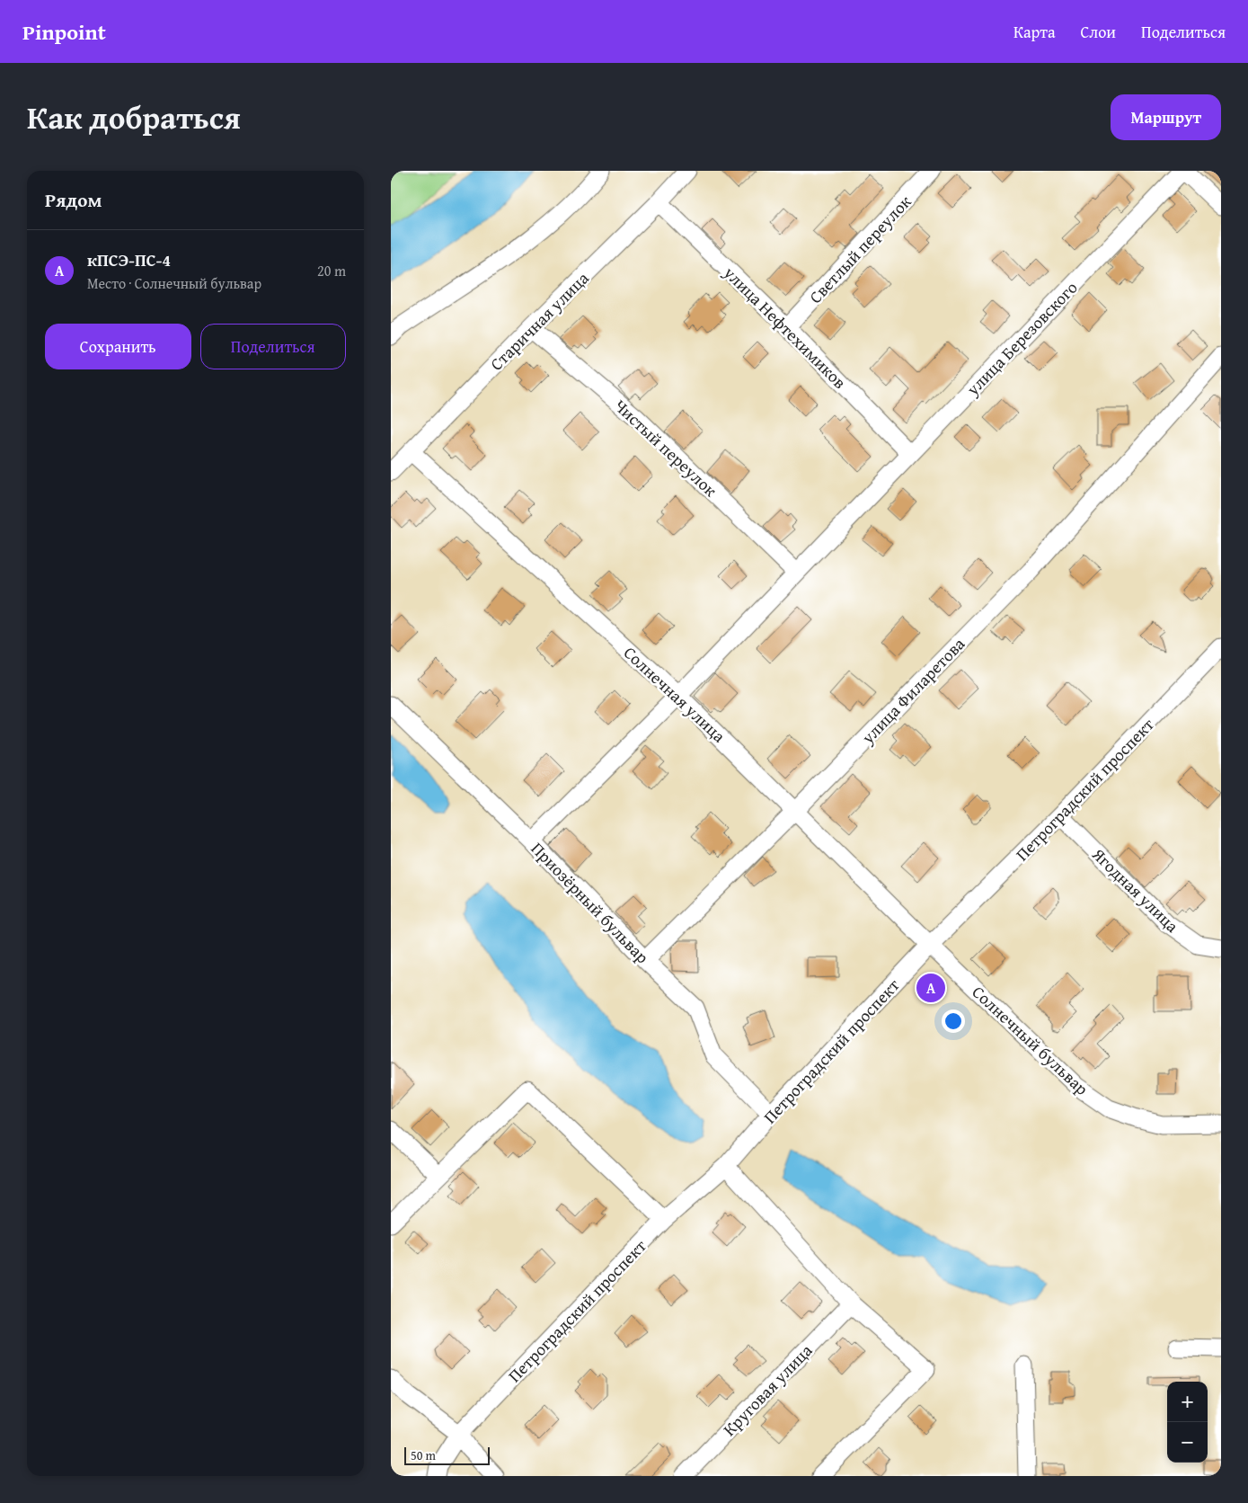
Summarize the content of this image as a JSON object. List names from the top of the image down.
{
  "streets": {
    "street": [
      "Светлый переулок",
      "Старичная улица",
      "улица Нефтехимиков",
      "улица Березовского",
      "Чистый переулок",
      "улица Филаретова",
      "Солнечная улица",
      "Петроградский проспект",
      "Ягодная улица",
      "Приозёрный бульвар",
      "Солнечный бульвар",
      "Круговая улица"
    ]
  },
  "crossings": [
    ["Светлый переулок", "улица Нефтехимиков"],
    ["Старичная улица", "улица Нефтехимиков"],
    ["Старичная улица", "Чистый переулок"],
    ["Старичная улица", "Солнечная улица"],
    ["улица Нефтехимиков", "улица Березовского"],
    ["улица Березовского", "Чистый переулок"],
    ["улица Березовского", "Солнечная улица"],
    ["улица Березовского", "Приозёрный бульвар"],
    ["улица Филаретова", "Солнечная улица"],
    ["улица Филаретова", "Приозёрный бульвар"],
    ["Солнечная улица", "Петроградский проспект"],
    ["Солнечная улица", "Солнечный бульвар"],
    ["Петроградский проспект", "Ягодная улица"],
    ["Петроградский проспект", "Приозёрный бульвар"],
    ["Петроградский проспект", "Солнечный бульвар"]
  ],
  "scale_bar": "50 m",
  "page": {
    "header": "Pinpoint",
    "nav": ["Карта", "Слои", "Поделиться"],
    "title": "Как добраться",
    "buttons": [
      "Маршрут",
      ["Сохранить", "Поделиться"]
    ],
    "heading": "Рядом",
    "list": [
      {
        "mark": "A",
        "name": "кПСЭ-ПС-4",
        "note": "Место · Солнечный бульвар",
        "value": "20 m"
      }
    ],
    "pins": "A",
    "map_buttons": ["+", "−"],
    "scale": "50 m"
  }
}
